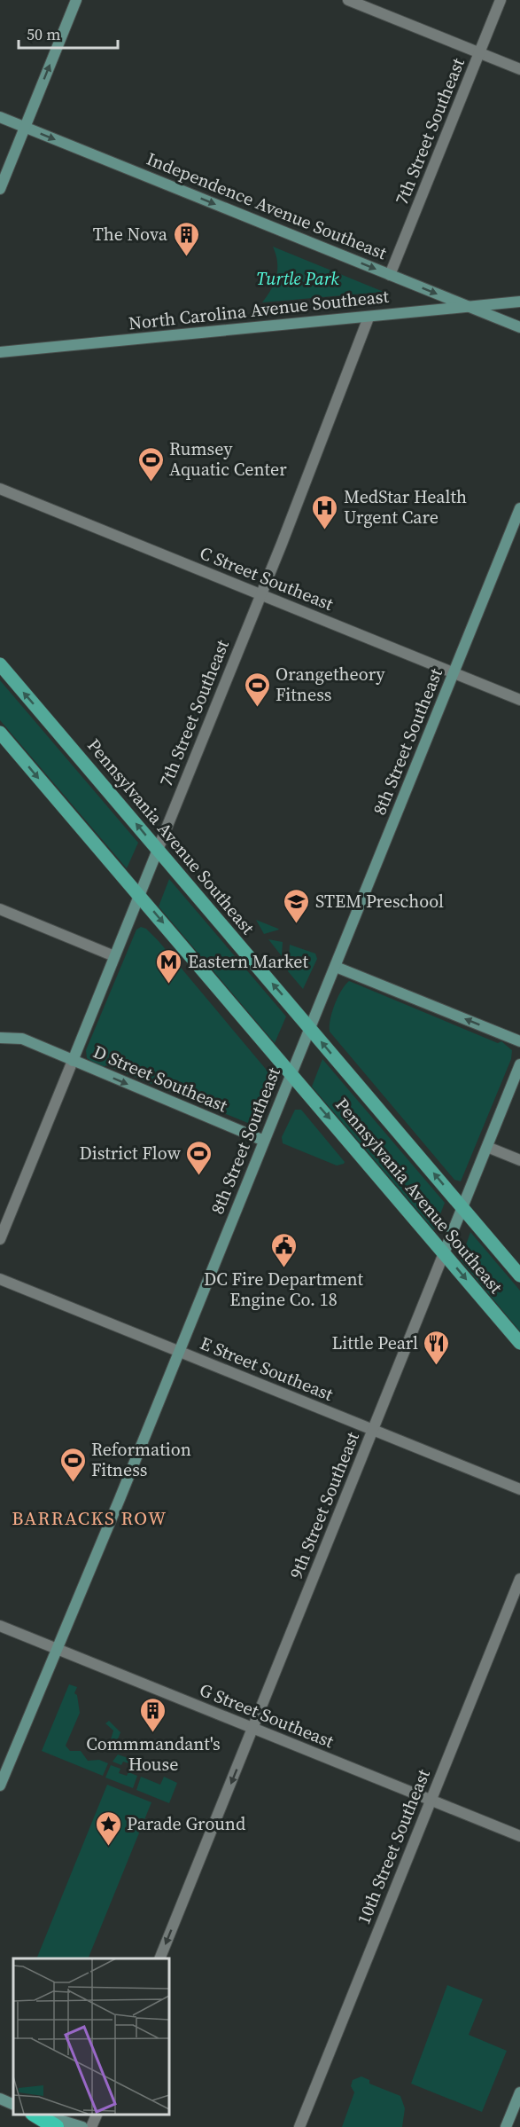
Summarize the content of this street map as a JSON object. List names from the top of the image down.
{
  "streets": {
    "main road": [
      "7th Street Southeast",
      "Independence Avenue Southeast",
      "North Carolina Avenue Southeast",
      "8th Street Southeast",
      "Pennsylvania Avenue Southeast",
      "D Street Southeast",
      "9th Street Southeast"
    ],
    "street": [
      "C Street Southeast",
      "E Street Southeast",
      "G Street Southeast",
      "10th Street Southeast"
    ]
  },
  "crossings": [
    ["7th Street Southeast", "Independence Avenue Southeast"],
    ["7th Street Southeast", "North Carolina Avenue Southeast"],
    ["7th Street Southeast", "C Street Southeast"],
    ["7th Street Southeast", "Pennsylvania Avenue Southeast"],
    ["7th Street Southeast", "D Street Southeast"],
    ["Independence Avenue Southeast", "North Carolina Avenue Southeast"],
    ["C Street Southeast", "8th Street Southeast"],
    ["8th Street Southeast", "Pennsylvania Avenue Southeast"],
    ["8th Street Southeast", "D Street Southeast"],
    ["8th Street Southeast", "E Street Southeast"],
    ["8th Street Southeast", "G Street Southeast"],
    ["Pennsylvania Avenue Southeast", "9th Street Southeast"],
    ["E Street Southeast", "9th Street Southeast"],
    ["9th Street Southeast", "G Street Southeast"],
    ["G Street Southeast", "10th Street Southeast"]
  ],
  "one_way": ["Independence Avenue Southeast", "D Street Southeast"],
  "districts": ["BARRACKS ROW"],
  "parks": ["Turtle Park"],
  "places": {
    "building": ["The Nova", "Commmandant's House"],
    "sports": [
      "Rumsey Aquatic Center",
      "Orangetheory Fitness",
      "District Flow",
      "Reformation Fitness"
    ],
    "hospital": ["MedStar Health Urgent Care"],
    "school or university": ["STEM Preschool"],
    "metro station": ["Eastern Market"],
    "public building": ["DC Fire Department Engine Co. 18"],
    "restaurant": ["Little Pearl"],
    "place": ["Parade Ground"]
  },
  "scale_bar": "50 m"
}
